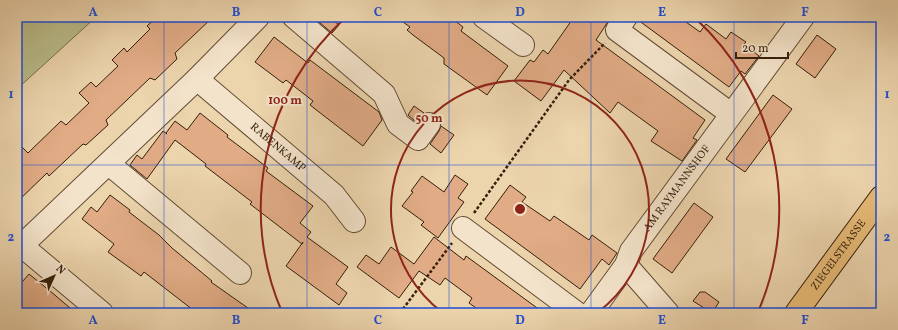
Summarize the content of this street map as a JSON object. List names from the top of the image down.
{
  "streets": {
    "main road": ["ZIEGELSTRASSE"],
    "street": ["RABENKAMP", "AM RAYMANNSHOF"]
  },
  "scale_bar": "20 m",
  "north": "top right",
  "grid": {
    "columns": [
      "A",
      "B",
      "C",
      "D",
      "E",
      "F"
    ],
    "rows": ["1", "2"]
  },
  "rings": ["100 m", "50 m"]
}
